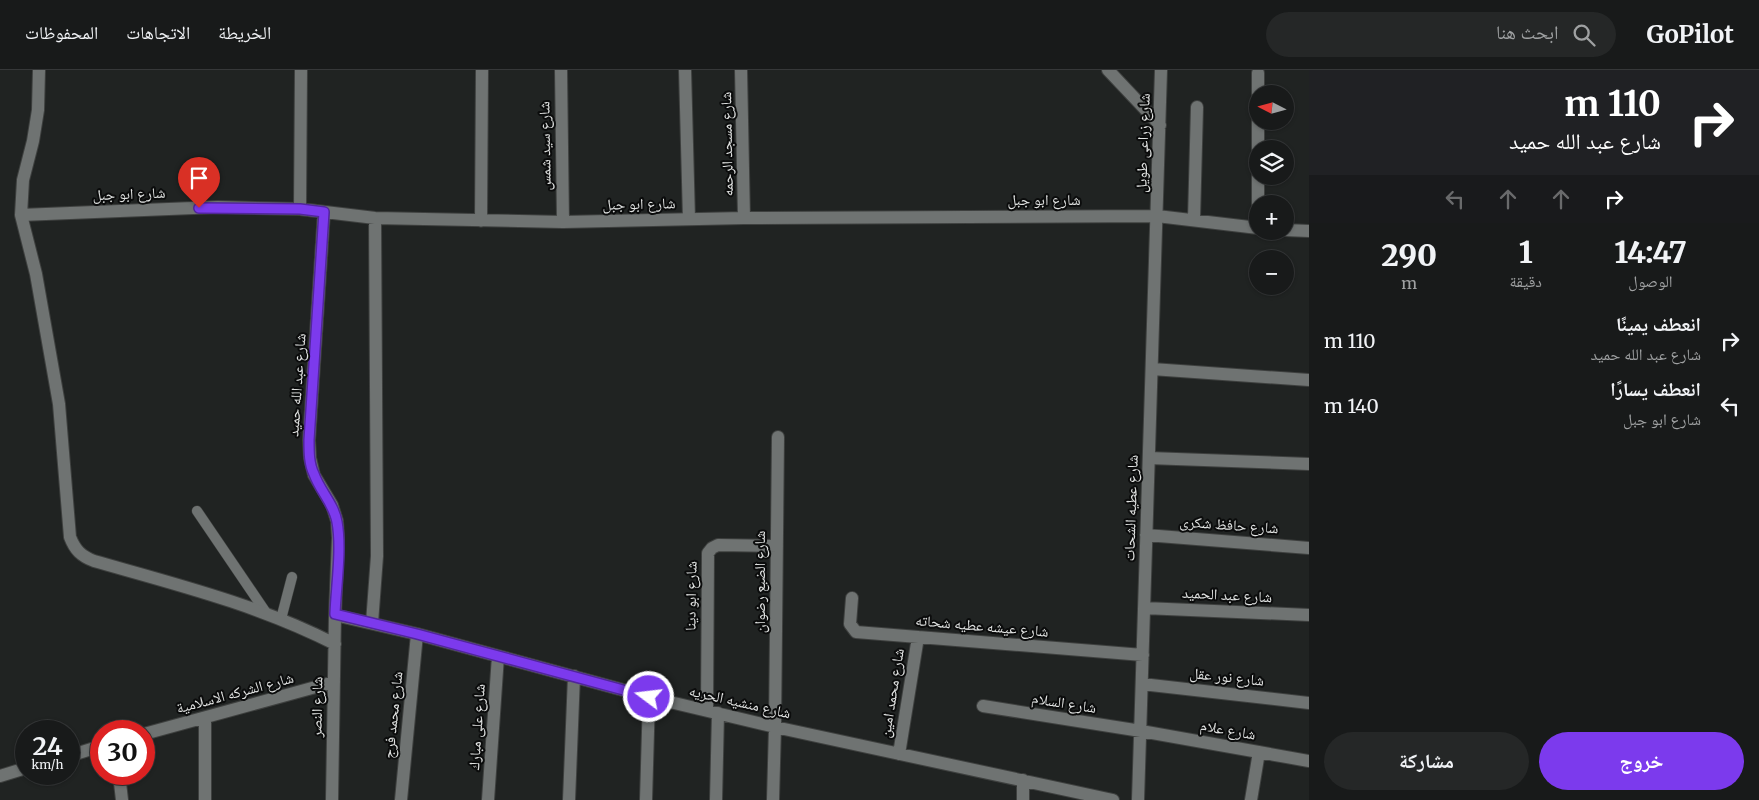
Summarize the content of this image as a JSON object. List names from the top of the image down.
{
  "streets": {
    "street": [
      "شارع زراعى طويل",
      "شارع مسجد الرحمه",
      "شارع سيد شمس",
      "شارع ابو جبل",
      "شارع عبد الله حميد",
      "شارع عطيه الشحات",
      "شارع حافظ شكرى",
      "شارع الضبع رضوان",
      "شارع عبد الحميد",
      "شارع ابو دينا",
      "شارع عيشه عطيه شحاته",
      "شارع نور عقل",
      "شارع الشركه الاسلامية",
      "شارع محمد امين",
      "شارع منشيه الحريه",
      "شارع السلام",
      "شارع النصر",
      "شارع محمد فرج",
      "شارع على مبارك",
      "شارع علام"
    ]
  },
  "crossings": [
    ["شارع زراعى طويل", "شارع ابو جبل"],
    ["شارع زراعى طويل", "شارع عطيه الشحات"],
    ["شارع مسجد الرحمه", "شارع ابو جبل"],
    ["شارع سيد شمس", "شارع ابو جبل"],
    ["شارع ابو جبل", "شارع عبد الله حميد"],
    ["شارع ابو جبل", "شارع عطيه الشحات"],
    ["شارع عبد الله حميد", "شارع منشيه الحريه"],
    ["شارع عبد الله حميد", "شارع النصر"],
    ["شارع عطيه الشحات", "شارع حافظ شكرى"],
    ["شارع عطيه الشحات", "شارع عبد الحميد"],
    ["شارع عطيه الشحات", "شارع عيشه عطيه شحاته"],
    ["شارع عطيه الشحات", "شارع نور عقل"],
    ["شارع عطيه الشحات", "شارع السلام"],
    ["شارع عطيه الشحات", "شارع علام"],
    ["شارع الضبع رضوان", "شارع ابو دينا"],
    ["شارع الضبع رضوان", "شارع منشيه الحريه"],
    ["شارع ابو دينا", "شارع منشيه الحريه"],
    ["شارع عيشه عطيه شحاته", "شارع محمد امين"],
    ["شارع الشركه الاسلامية", "شارع النصر"],
    ["شارع محمد امين", "شارع منشيه الحريه"],
    ["شارع منشيه الحريه", "شارع النصر"],
    ["شارع منشيه الحريه", "شارع محمد فرج"],
    ["شارع منشيه الحريه", "شارع على مبارك"],
    ["شارع السلام", "شارع علام"]
  ],
  "north": "left",
  "page": {
    "header": "GoPilot",
    "search": "ابحث هنا",
    "nav": ["الخريطة", "الاتجاهات", "المحفوظات"],
    "turn": ["110 m", "شارع عبد الله حميد"],
    "map_buttons": ["+", "−"],
    "eta": [
      "14:47",
      "الوصول",
      "1",
      "دقيقة",
      "290",
      "m"
    ],
    "list": [
      {
        "name": "انعطف يمينًا",
        "note": "شارع عبد الله حميد",
        "value": "110 m"
      },
      {
        "name": "انعطف يسارًا",
        "note": "شارع ابو جبل",
        "value": "140 m"
      }
    ],
    "speed": "24 km/h",
    "limit": "30",
    "buttons": ["خروج", "مشاركة"]
  }
}
